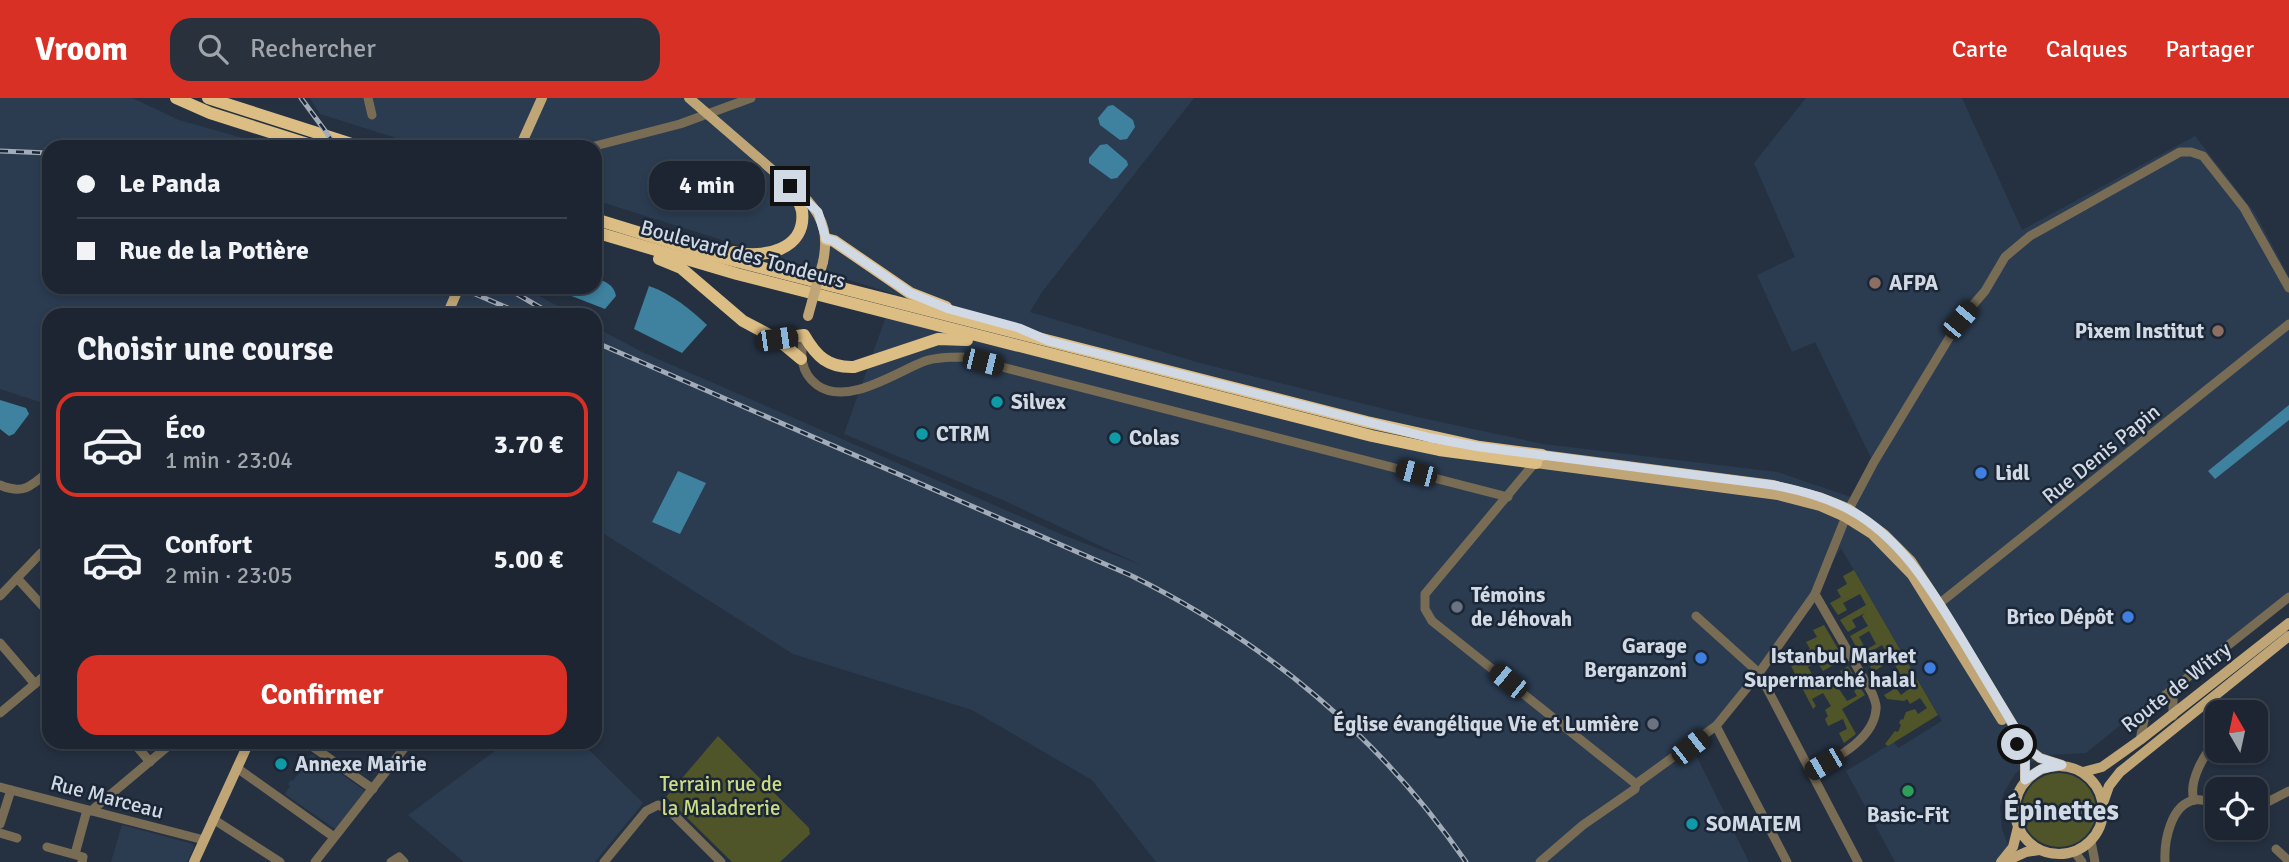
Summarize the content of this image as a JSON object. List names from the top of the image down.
{
  "streets": {
    "highway": ["Boulevard des Tondeurs"],
    "main road": ["Route de Witry"],
    "street": ["Rue Denis Papin", "Rue Marceau"]
  },
  "districts": ["Épinettes"],
  "parks": ["Terrain rue de la Maladrerie"],
  "places": [
    "AFPA",
    "Pixem Institut",
    "Silvex",
    "CTRM",
    "Colas",
    "Lidl",
    "Témoins de Jéhovah",
    "Brico Dépôt",
    "Garage Berganzoni",
    "Istanbul Market Supermarché halal",
    "Église évangélique Vie et Lumière",
    "Annexe Mairie",
    "Basic-Fit",
    "SOMATEM"
  ],
  "north": "top",
  "page": {
    "header": "Vroom",
    "search": "Rechercher",
    "nav": ["Carte", "Calques", "Partager"],
    "banner": ["Le Panda", "Rue de la Potière"],
    "bubble": "4 min",
    "heading": "Choisir une course",
    "list": [
      {
        "name": "Éco",
        "note": "1 min · 23:04",
        "value": "3.70 €"
      },
      {
        "name": "Confort",
        "note": "2 min · 23:05",
        "value": "5.00 €"
      }
    ],
    "buttons": "Confirmer"
  }
}
